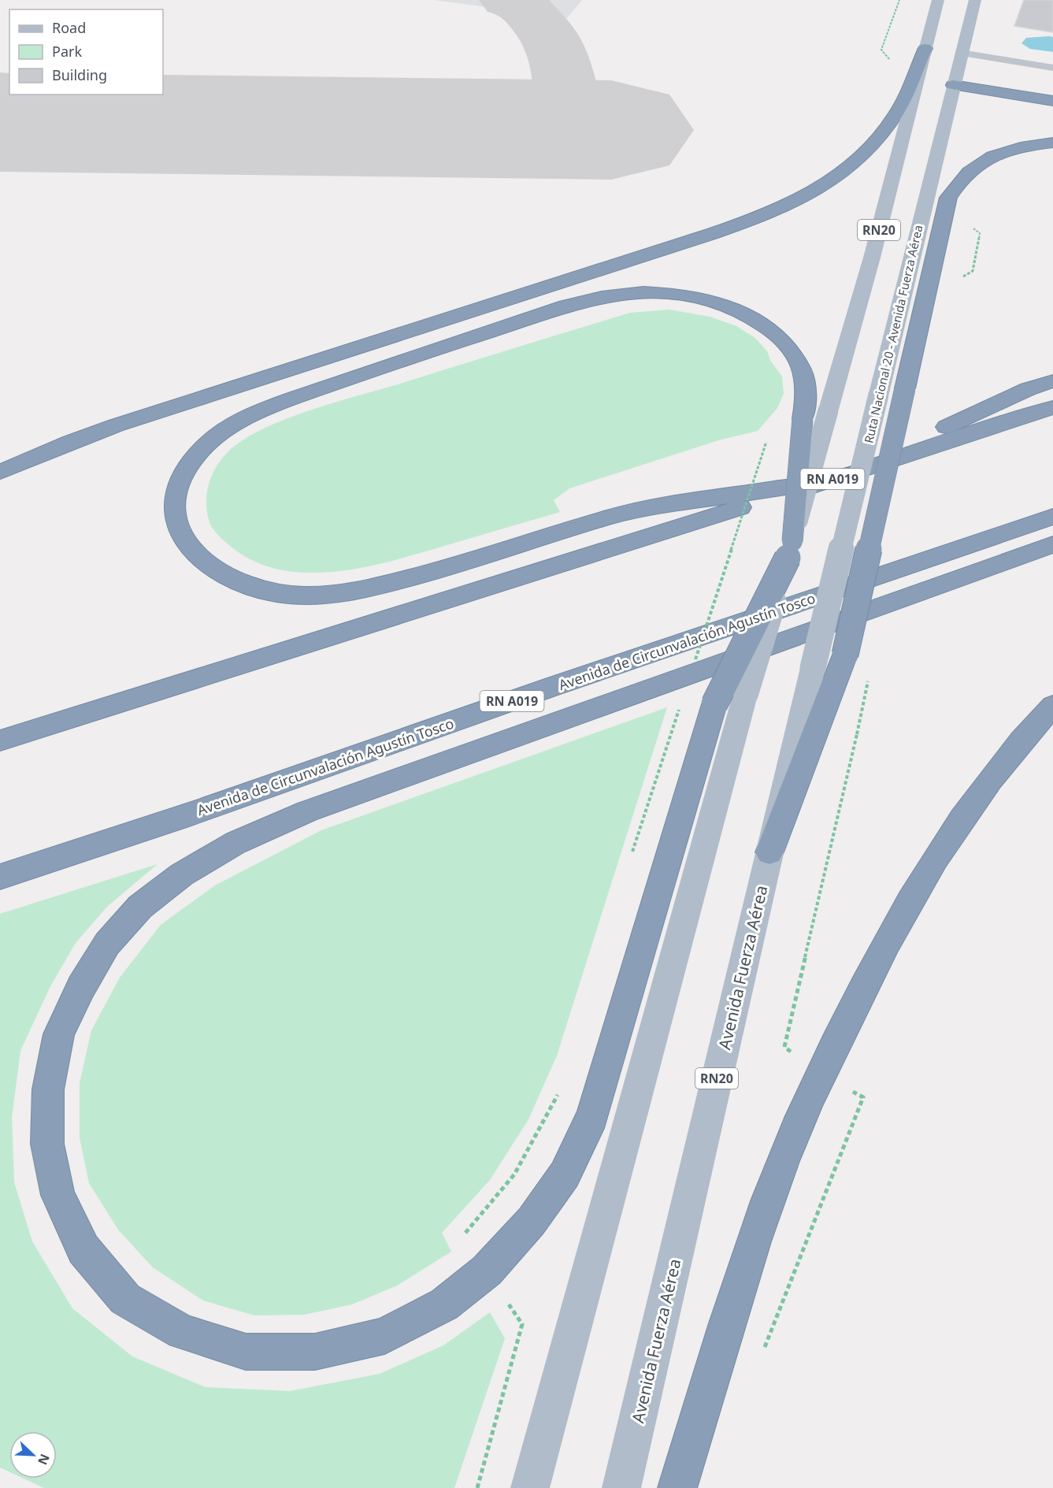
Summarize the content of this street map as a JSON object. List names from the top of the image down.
{
  "streets": {
    "highway": ["RN A019", "Avenida de Circunvalación Agustín Tosco"],
    "main road": ["RN20", "Ruta Nacional 20 - Avenida Fuerza Aérea", "Avenida Fuerza Aérea"]
  },
  "crossings": [
    ["Ruta Nacional 20 - Avenida Fuerza Aérea", "Avenida Fuerza Aérea"]
  ],
  "legend": ["Road", "Park", "Building"],
  "north": "bottom right"
}
